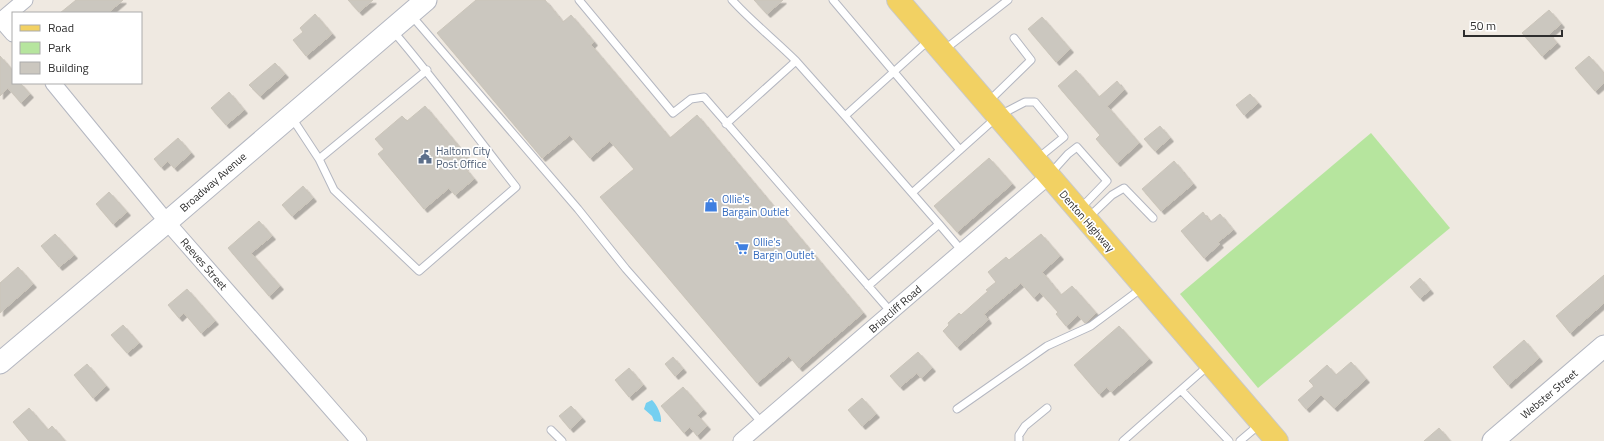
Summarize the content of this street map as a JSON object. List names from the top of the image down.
{
  "streets": {
    "main road": ["Broadway Avenue", "Denton Highway", "Webster Street"],
    "street": ["Reeves Street", "Briarcliff Road"]
  },
  "crossings": [
    ["Broadway Avenue", "Reeves Street"],
    ["Denton Highway", "Briarcliff Road"]
  ],
  "places": {
    "public building": ["Haltom City Post Office"],
    "shop": ["Ollie's Bargain Outlet"],
    "supermarket": ["Ollie's Bargin Outlet"]
  },
  "legend": ["Road", "Park", "Building"],
  "scale_bar": "50 m"
}
